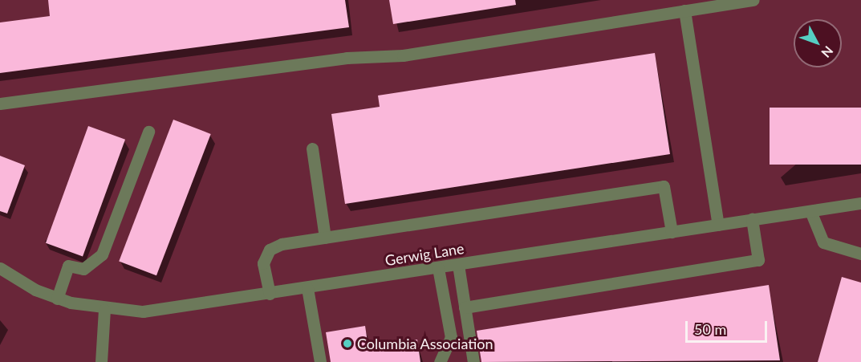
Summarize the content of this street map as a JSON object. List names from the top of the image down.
{
  "streets": {
    "street": ["Gerwig Lane"]
  },
  "places": ["Columbia Association"],
  "scale_bar": "50 m",
  "north": "bottom right"
}
